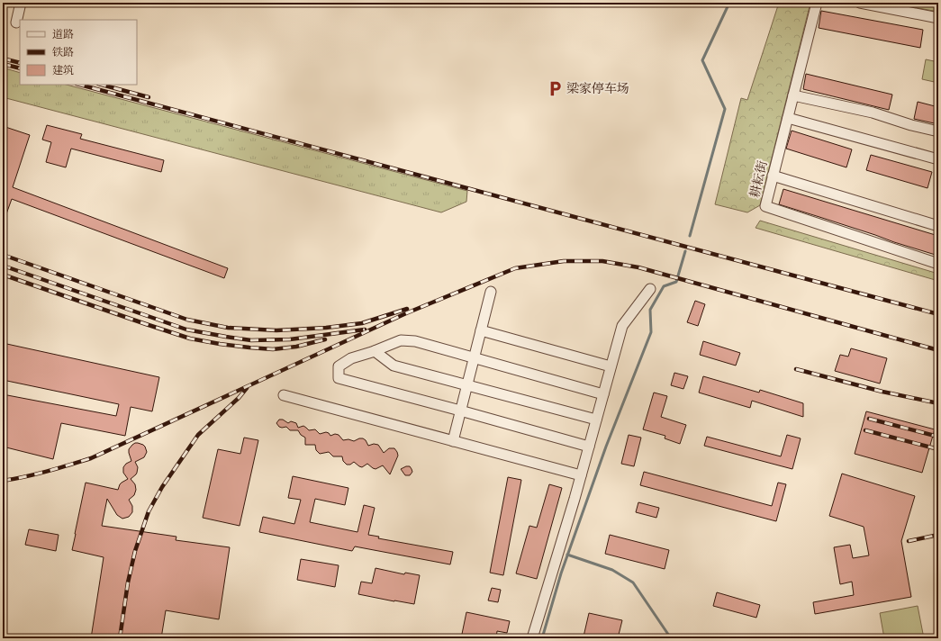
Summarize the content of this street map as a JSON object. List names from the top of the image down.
{
  "streets": {
    "street": ["耕耘街"]
  },
  "places": {
    "parking": ["梁家停车场"]
  },
  "legend": ["道路", "铁路", "建筑"]
}
